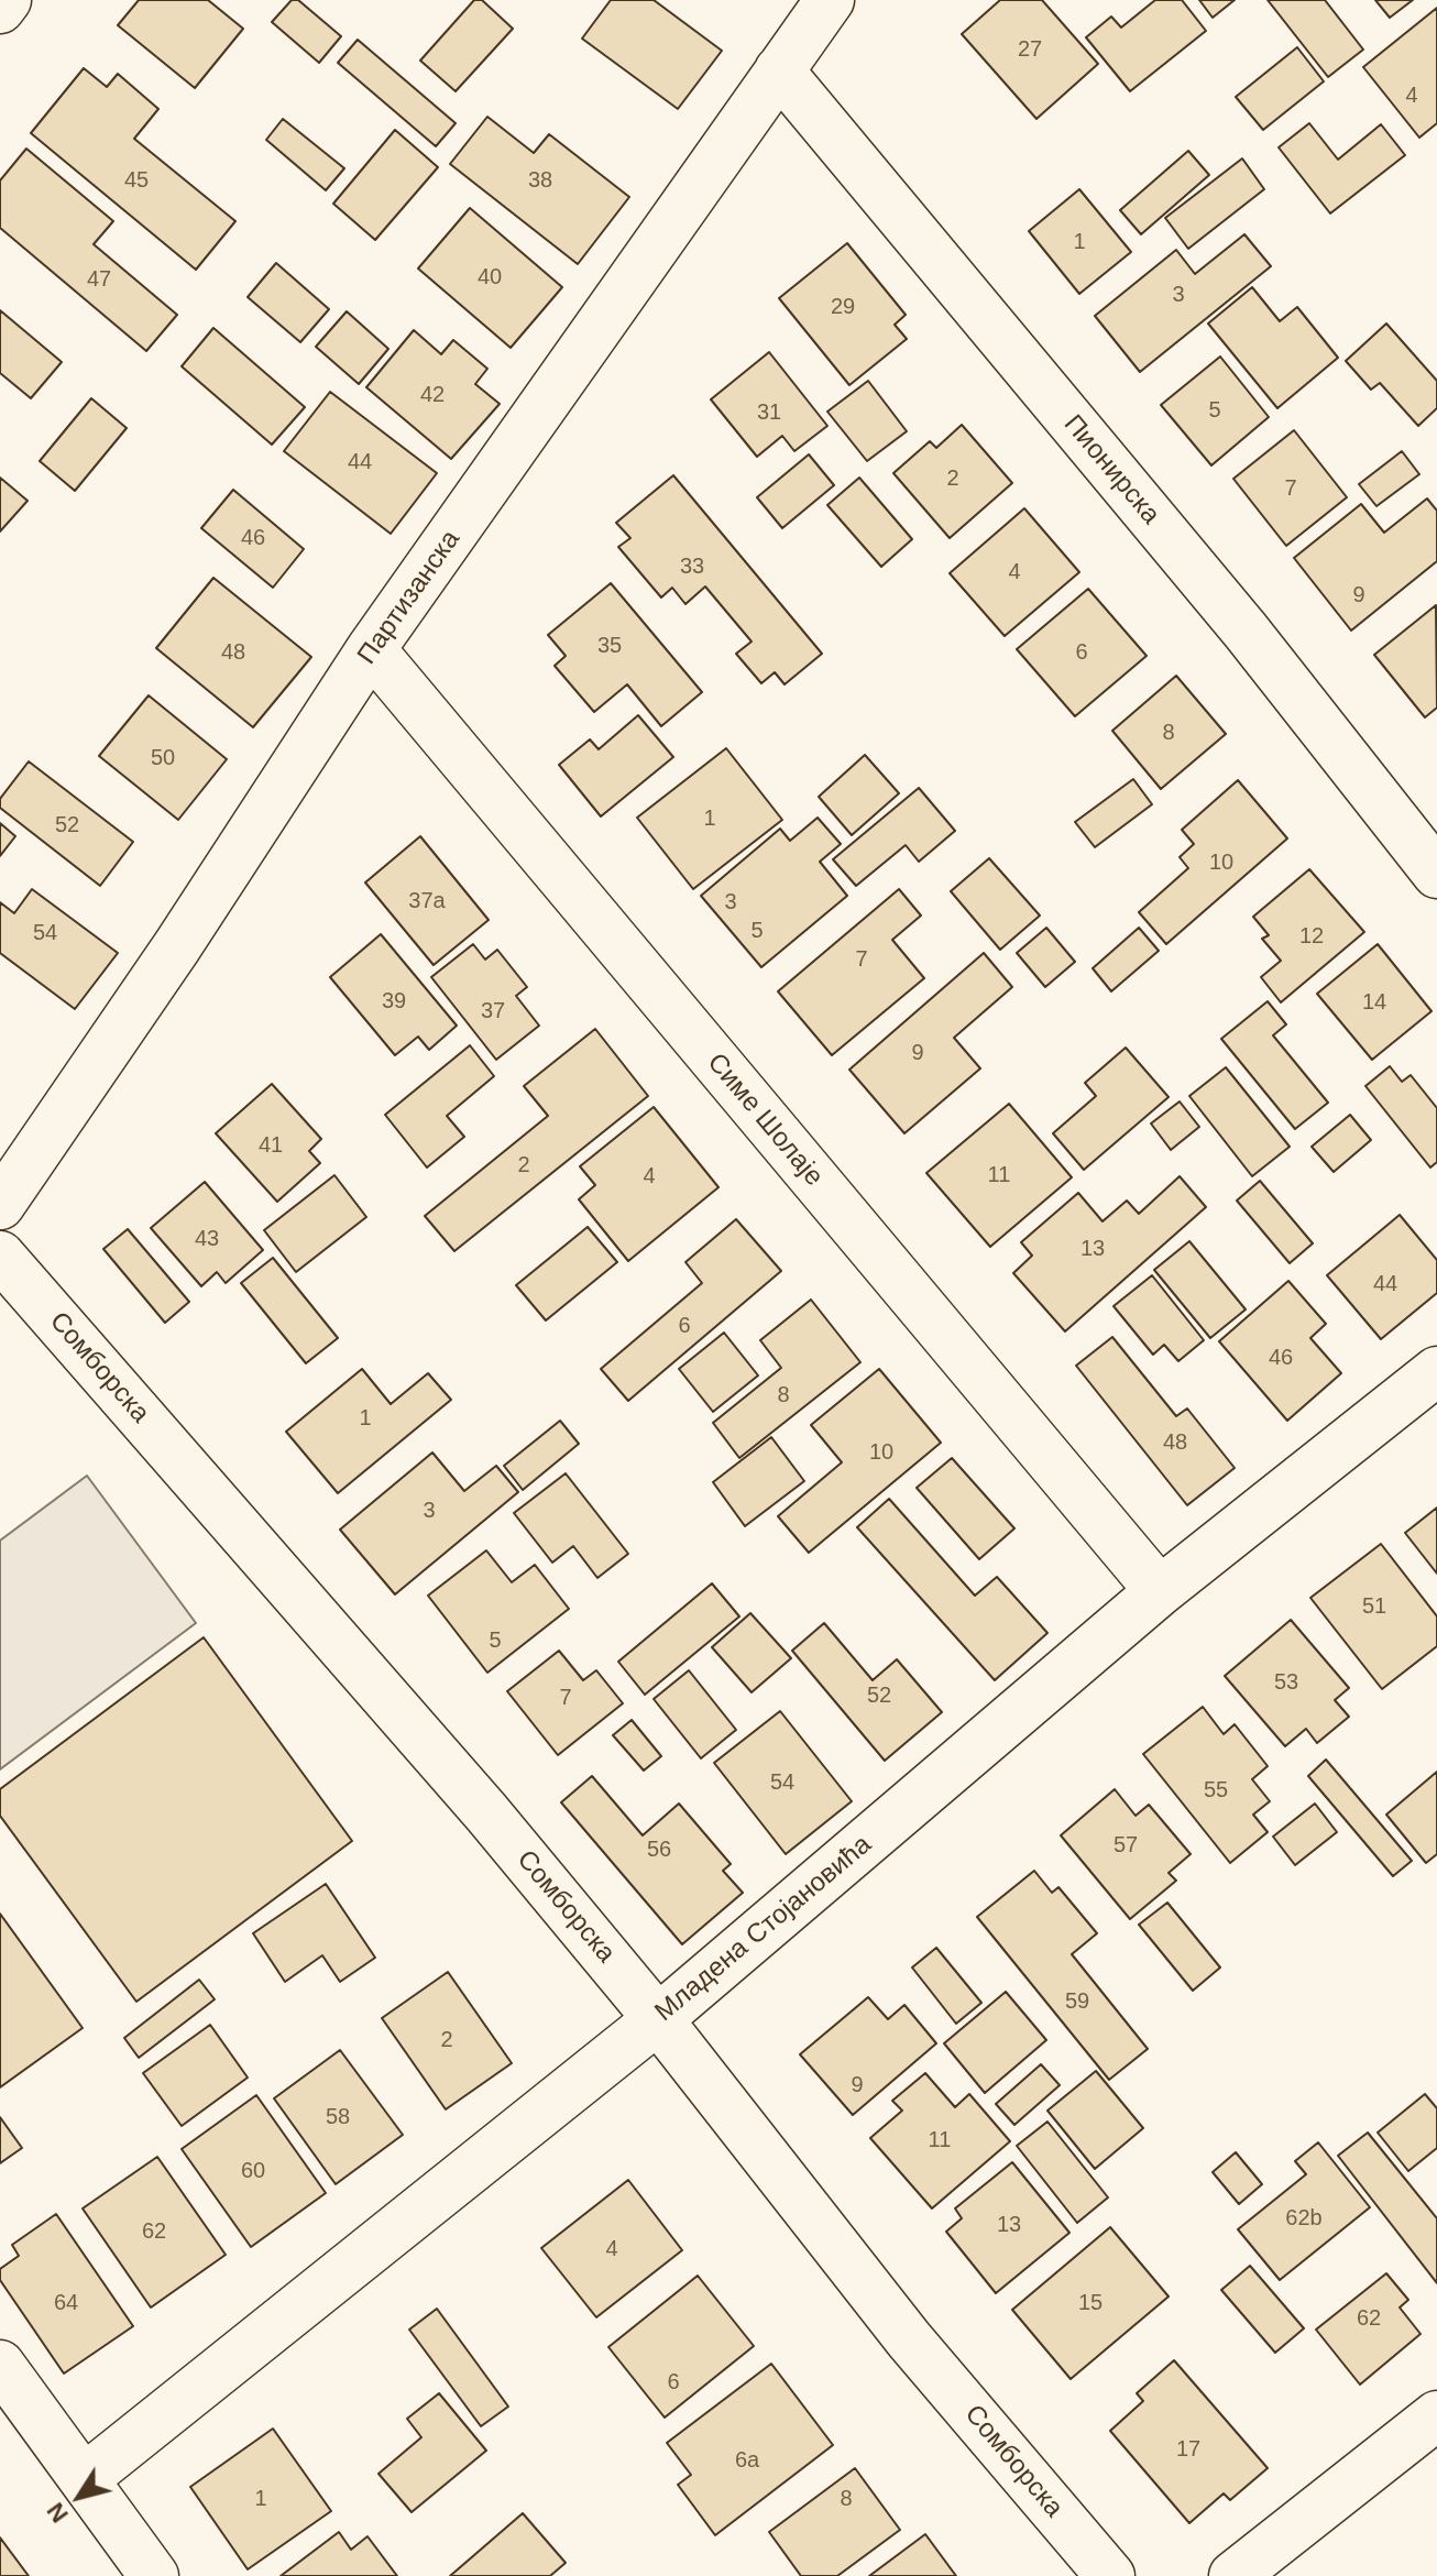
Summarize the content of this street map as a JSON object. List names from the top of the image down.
{
  "streets": {
    "street": [
      "Пионирска",
      "Партизанска",
      "Симе Шолаје",
      "Сомборска",
      "Младена Стојановића"
    ]
  },
  "crossings": [
    ["Пионирска", "Партизанска"],
    ["Партизанска", "Симе Шолаје"],
    ["Симе Шолаје", "Младена Стојановића"],
    ["Сомборска", "Младена Стојановића"]
  ],
  "house_numbers": [
    "27",
    "4",
    "45",
    "38",
    "1",
    "40",
    "47",
    "3",
    "29",
    "42",
    "5",
    "31",
    "44",
    "2",
    "7",
    "46",
    "33",
    "4",
    "9",
    "35",
    "48",
    "6",
    "8",
    "50",
    "1",
    "52",
    "10",
    "37a",
    "3",
    "5",
    "54",
    "12",
    "7",
    "39",
    "14",
    "37",
    "9",
    "41",
    "2",
    "11",
    "4",
    "43",
    "13",
    "44",
    "6",
    "46",
    "8",
    "1",
    "48",
    "10",
    "3",
    "51",
    "5",
    "53",
    "52",
    "7",
    "54",
    "55",
    "57",
    "56",
    "59",
    "2",
    "9",
    "58",
    "11",
    "60",
    "62b",
    "13",
    "62",
    "4",
    "64",
    "15",
    "62",
    "6",
    "17",
    "6a",
    "1",
    "8"
  ],
  "north": "bottom left"
}
